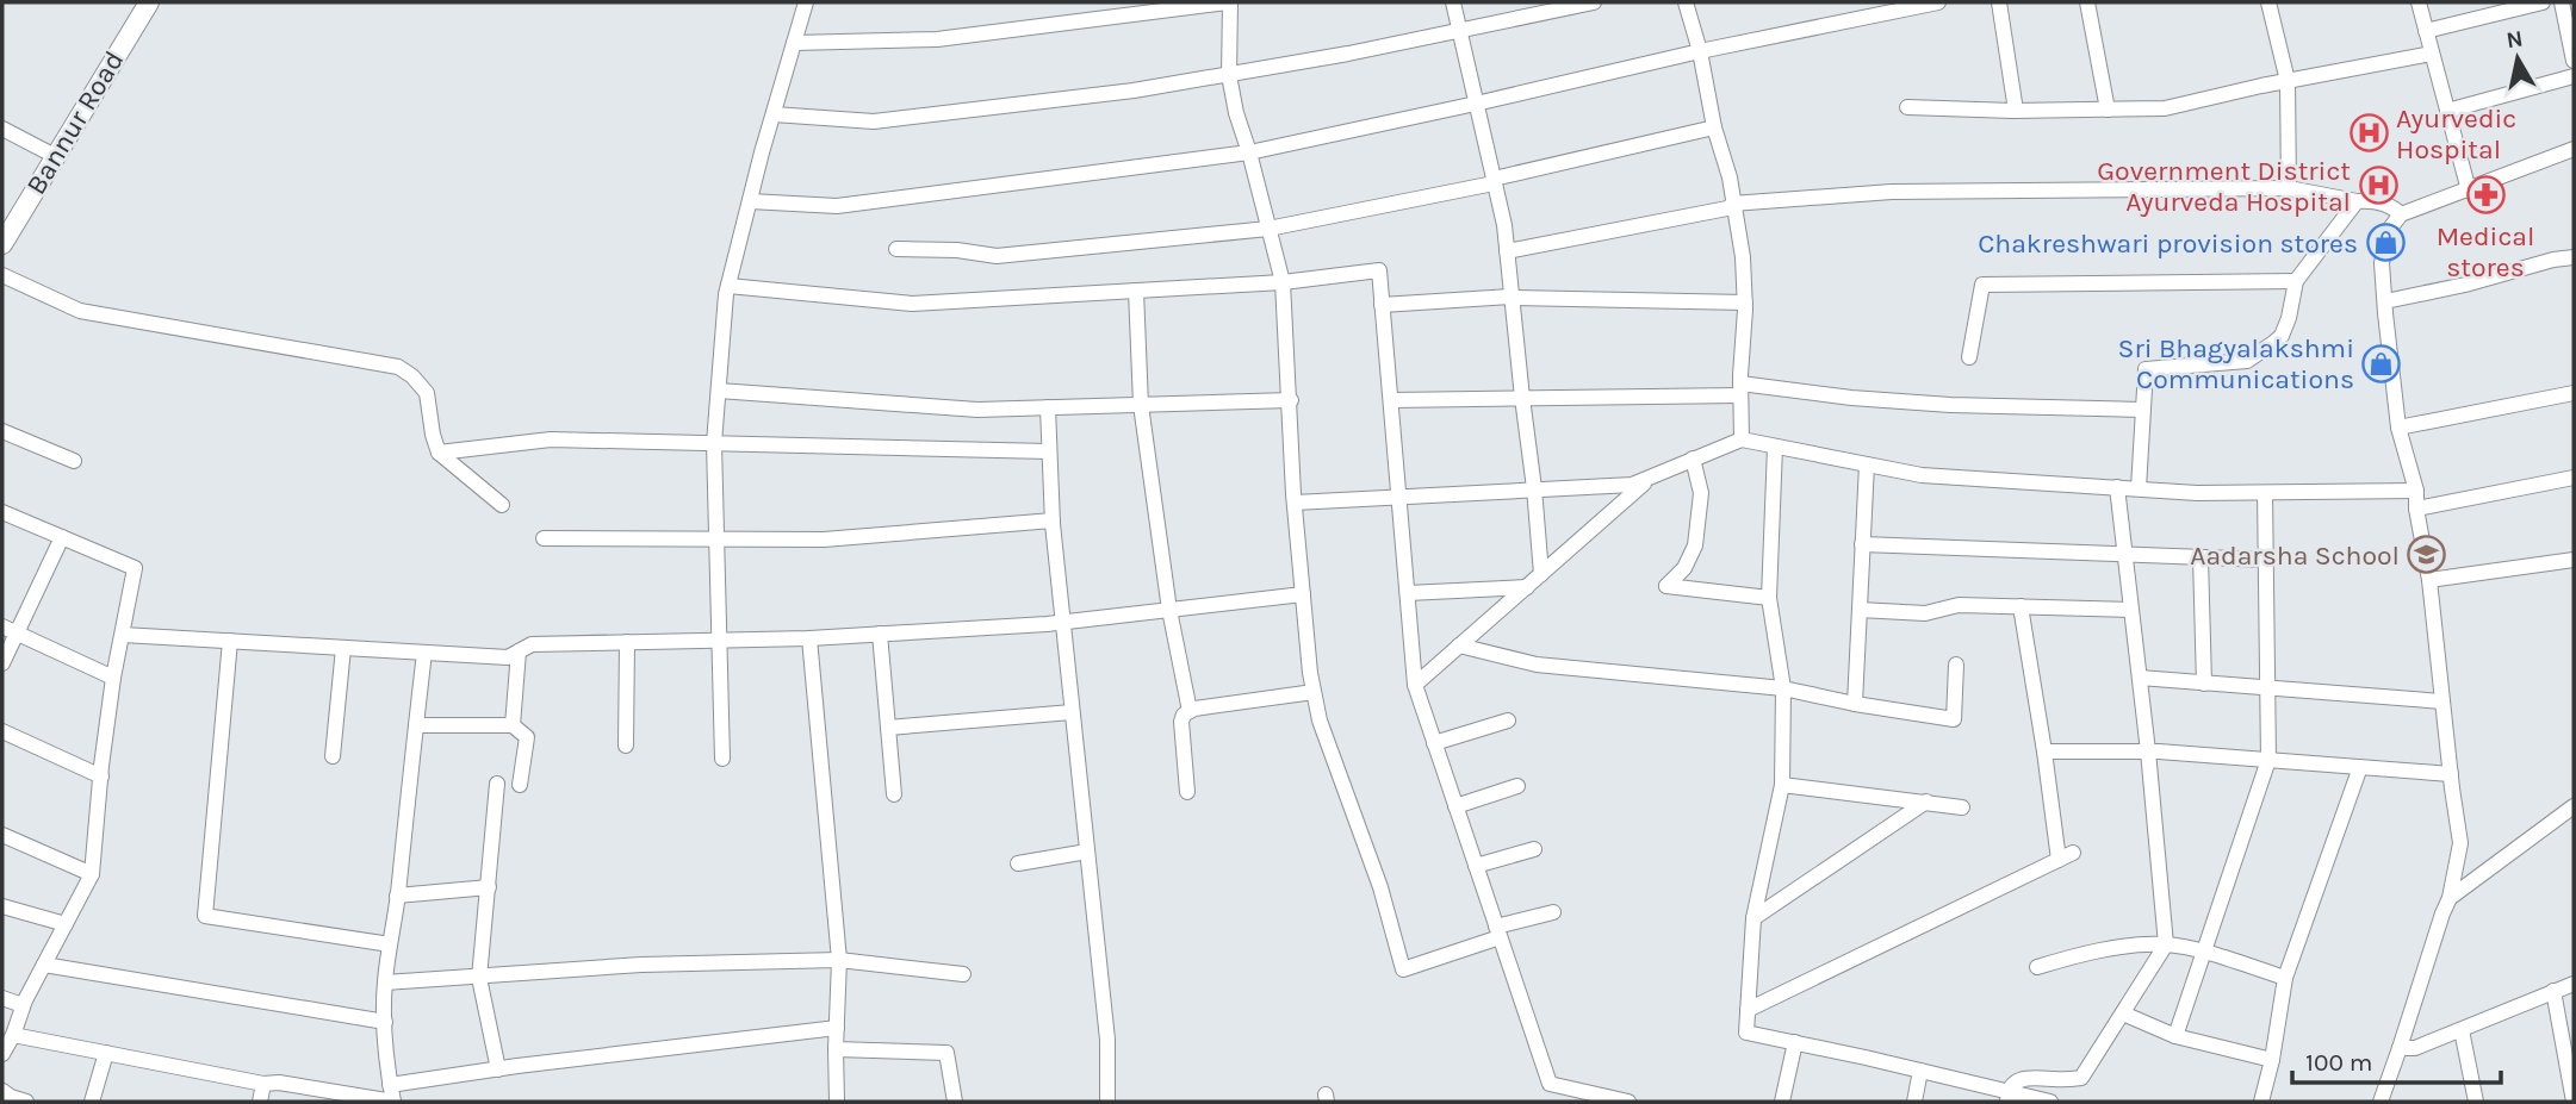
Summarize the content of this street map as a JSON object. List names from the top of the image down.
{
  "streets": {
    "main road": ["Bannur Road"]
  },
  "places": {
    "hospital": ["Ayurvedic Hospital", "Government District Ayurveda Hospital"],
    "pharmacy": ["Medical stores"],
    "shop": ["Chakreshwari provision stores", "Sri Bhagyalakshmi Communications"],
    "school or university": ["Aadarsha School"]
  },
  "scale_bar": "100 m",
  "north": "top"
}
